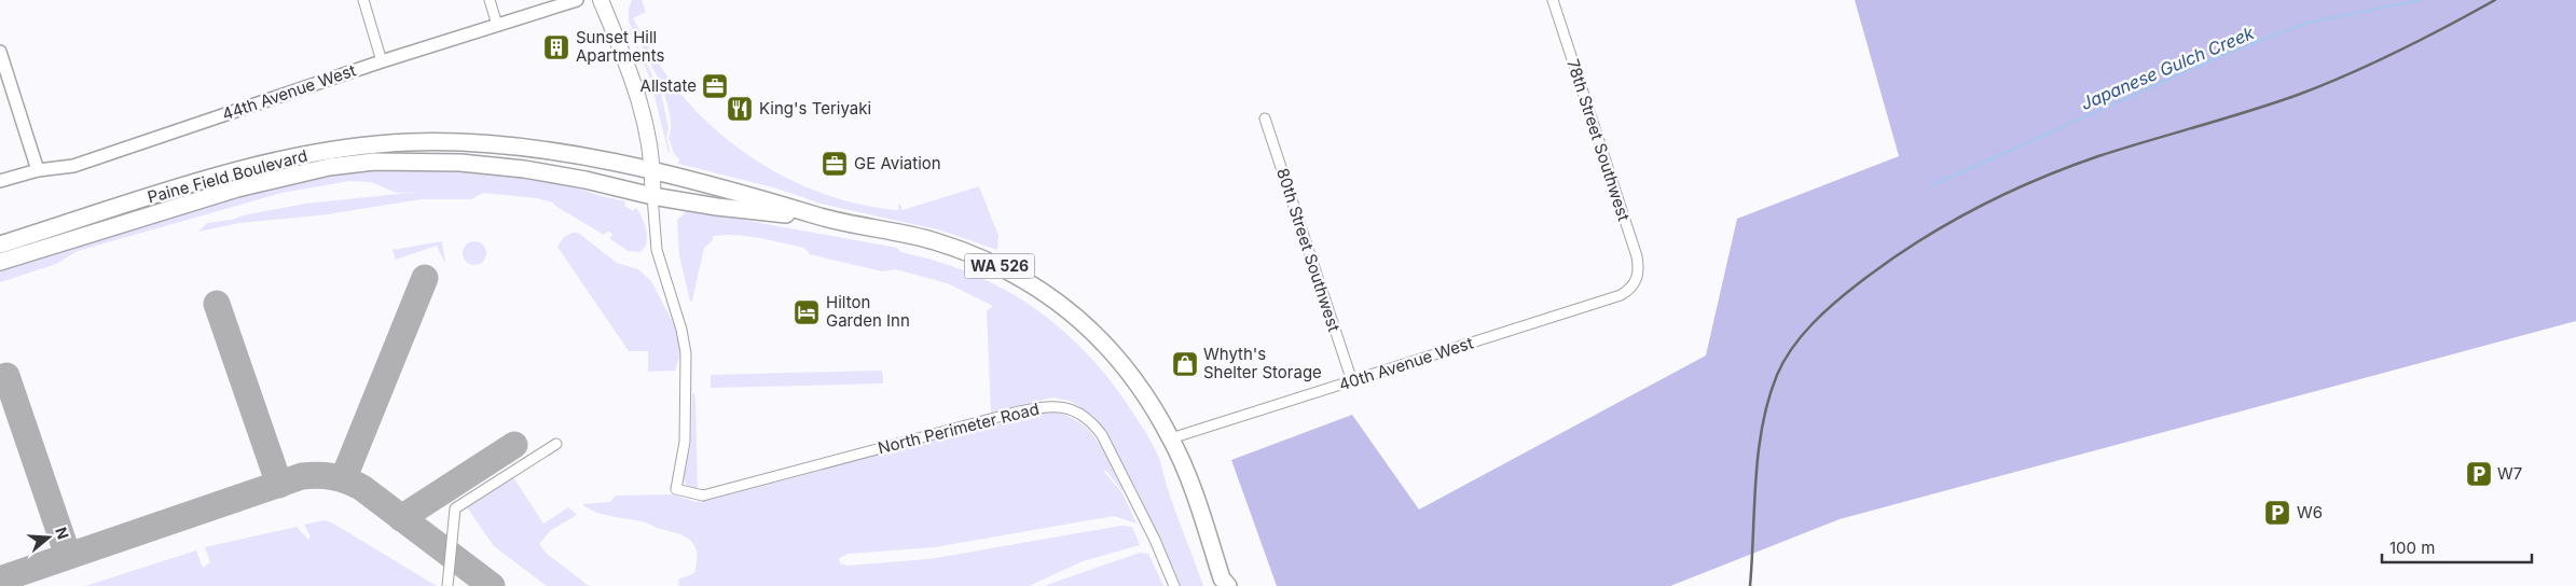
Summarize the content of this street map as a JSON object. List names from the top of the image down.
{
  "streets": {
    "highway": ["Paine Field Boulevard", "WA 526"],
    "street": [
      "44th Avenue West",
      "78th Street Southwest",
      "80th Street Southwest",
      "40th Avenue West",
      "North Perimeter Road"
    ]
  },
  "crossings": [
    ["78th Street Southwest", "40th Avenue West"],
    ["Paine Field Boulevard", "WA 526"],
    ["Paine Field Boulevard", "North Perimeter Road"],
    ["80th Street Southwest", "40th Avenue West"],
    ["WA 526", "40th Avenue West"],
    ["WA 526", "North Perimeter Road"]
  ],
  "water": ["Japanese Gulch Creek"],
  "places": {
    "building": ["Sunset Hill Apartments"],
    "office": ["Allstate", "GE Aviation"],
    "restaurant": ["King's Teriyaki"],
    "hotel": ["Hilton Garden Inn"],
    "shop": ["Whyth's Shelter Storage"],
    "parking": ["W7", "W6"]
  },
  "scale_bar": "100 m",
  "north": "right"
}
